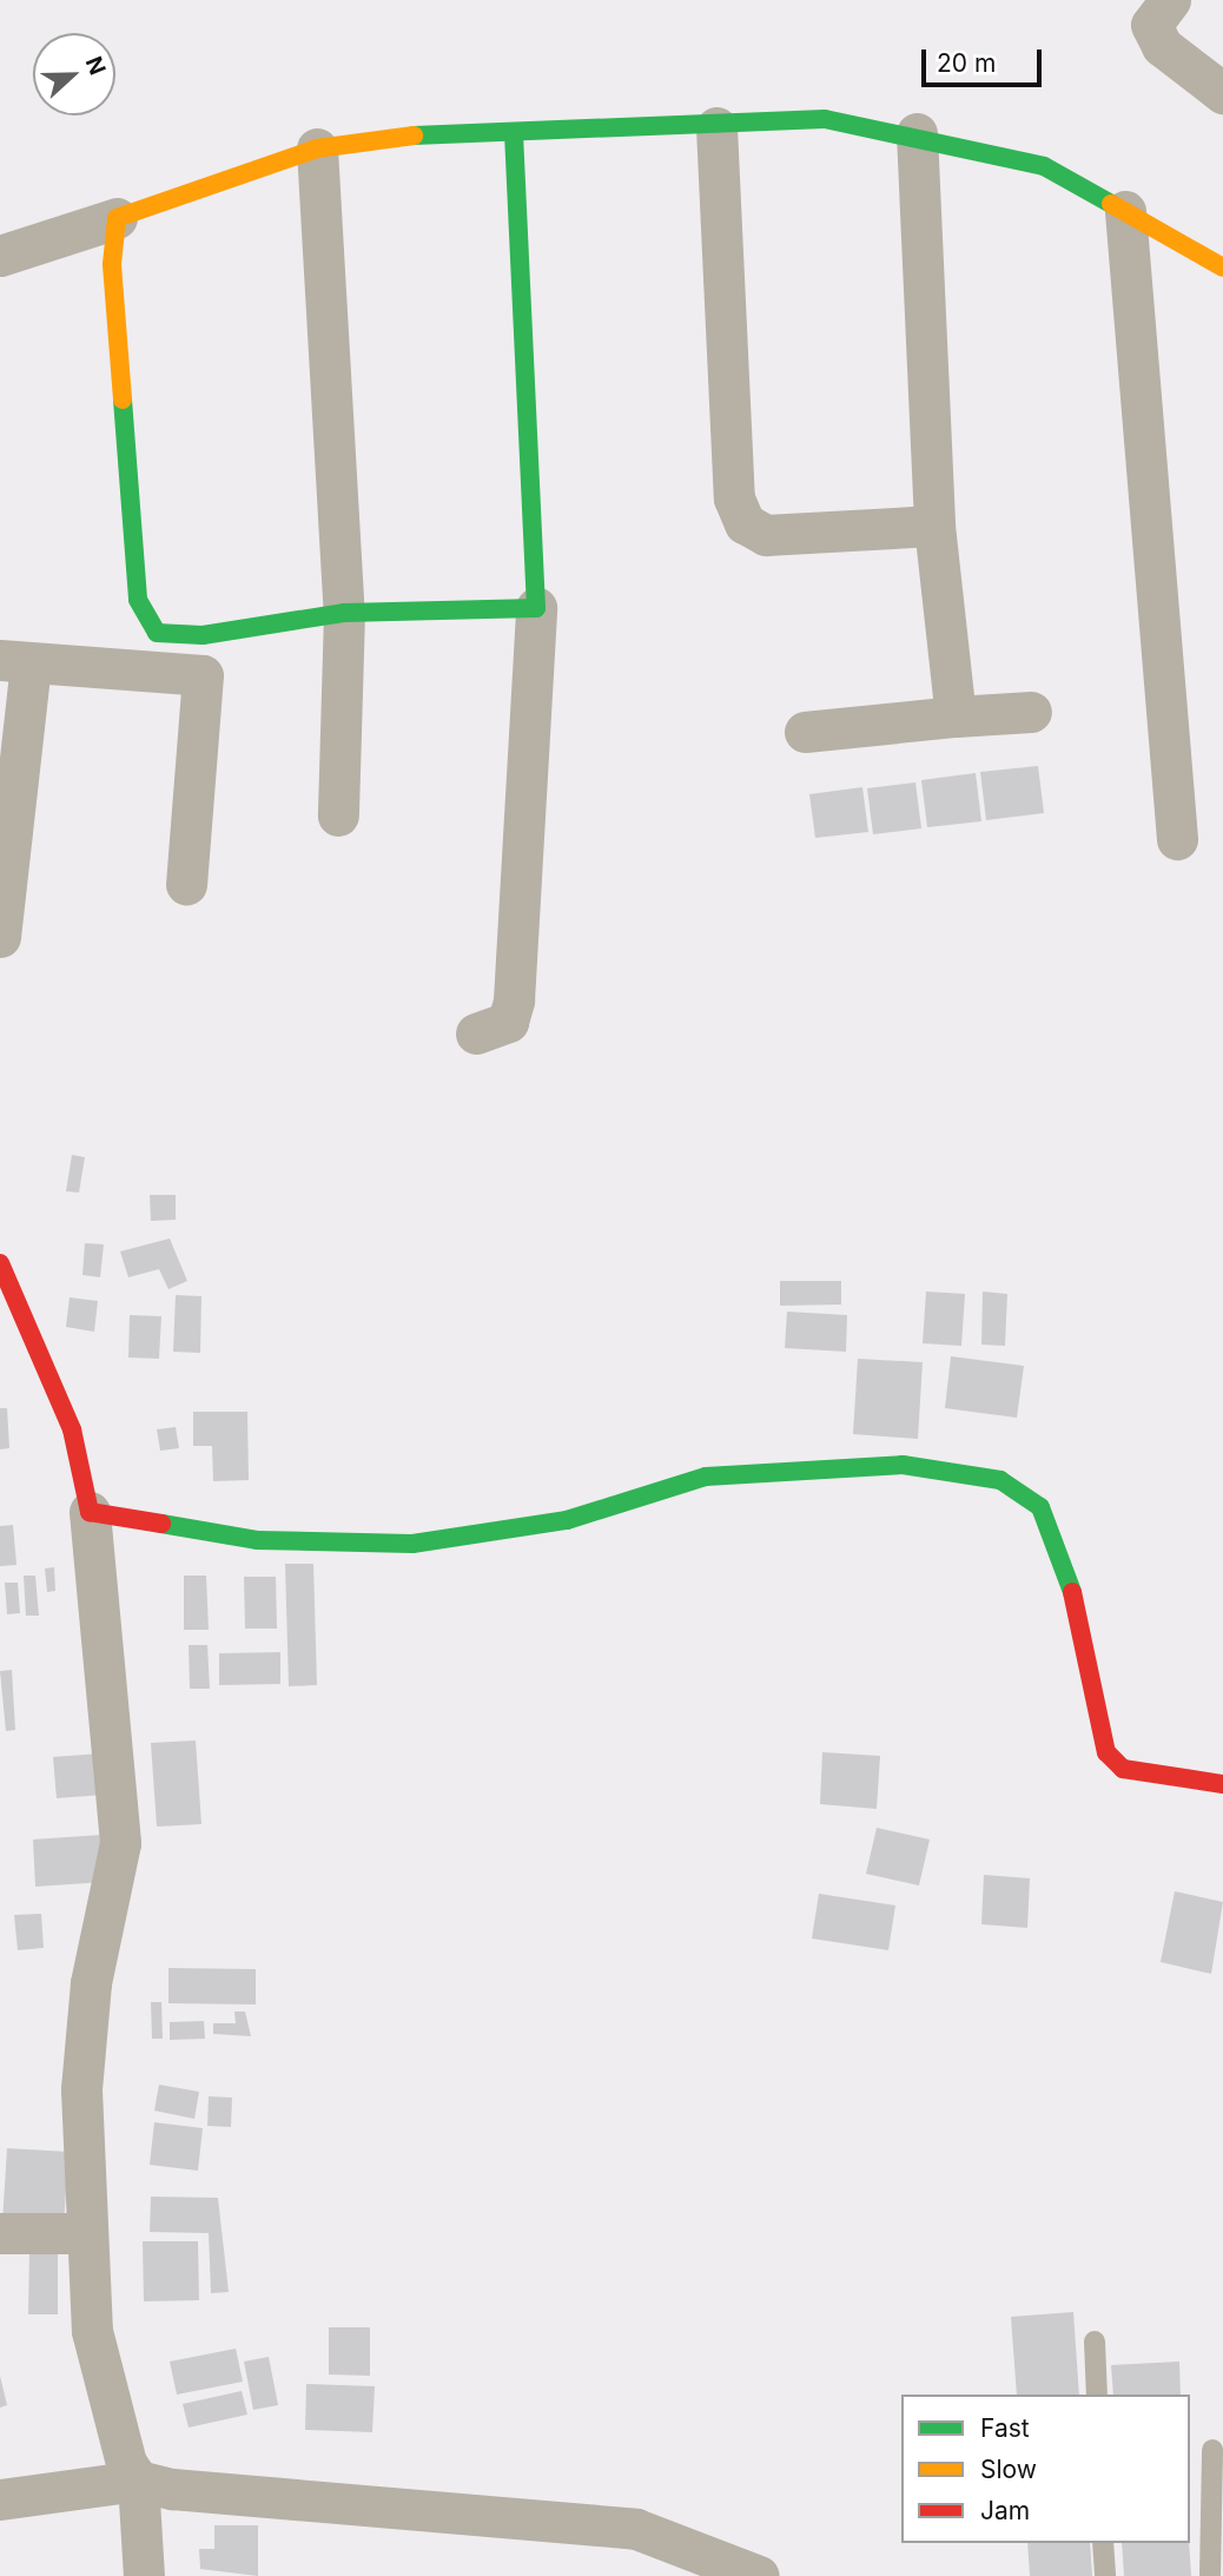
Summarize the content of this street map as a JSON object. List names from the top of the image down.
{
  "legend": ["Fast", "Slow", "Jam"],
  "scale_bar": "20 m",
  "north": "right"
}
